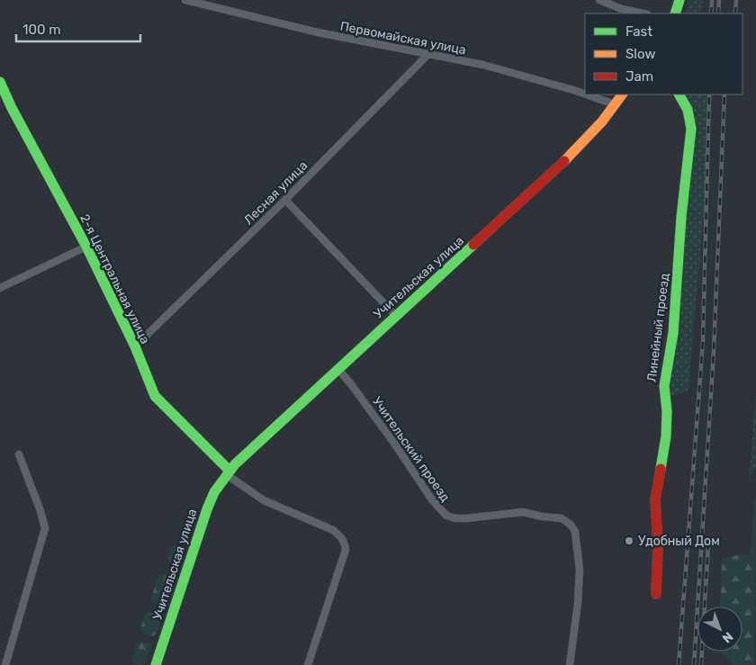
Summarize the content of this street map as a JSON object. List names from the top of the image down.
{
  "streets": {
    "street": [
      "Первомайская улица",
      "Лесная улица",
      "Учительская улица",
      "2-я Центральная улица",
      "Линейный проезд",
      "Учительский проезд"
    ]
  },
  "crossings": [
    ["Первомайская улица", "Лесная улица"],
    ["Первомайская улица", "Учительская улица"],
    ["Лесная улица", "2-я Центральная улица"],
    ["Учительская улица", "2-я Центральная улица"],
    ["Учительская улица", "Учительский проезд"]
  ],
  "places": ["Удобный Дом"],
  "legend": ["Fast", "Slow", "Jam"],
  "scale_bar": "100 m",
  "north": "bottom right"
}
